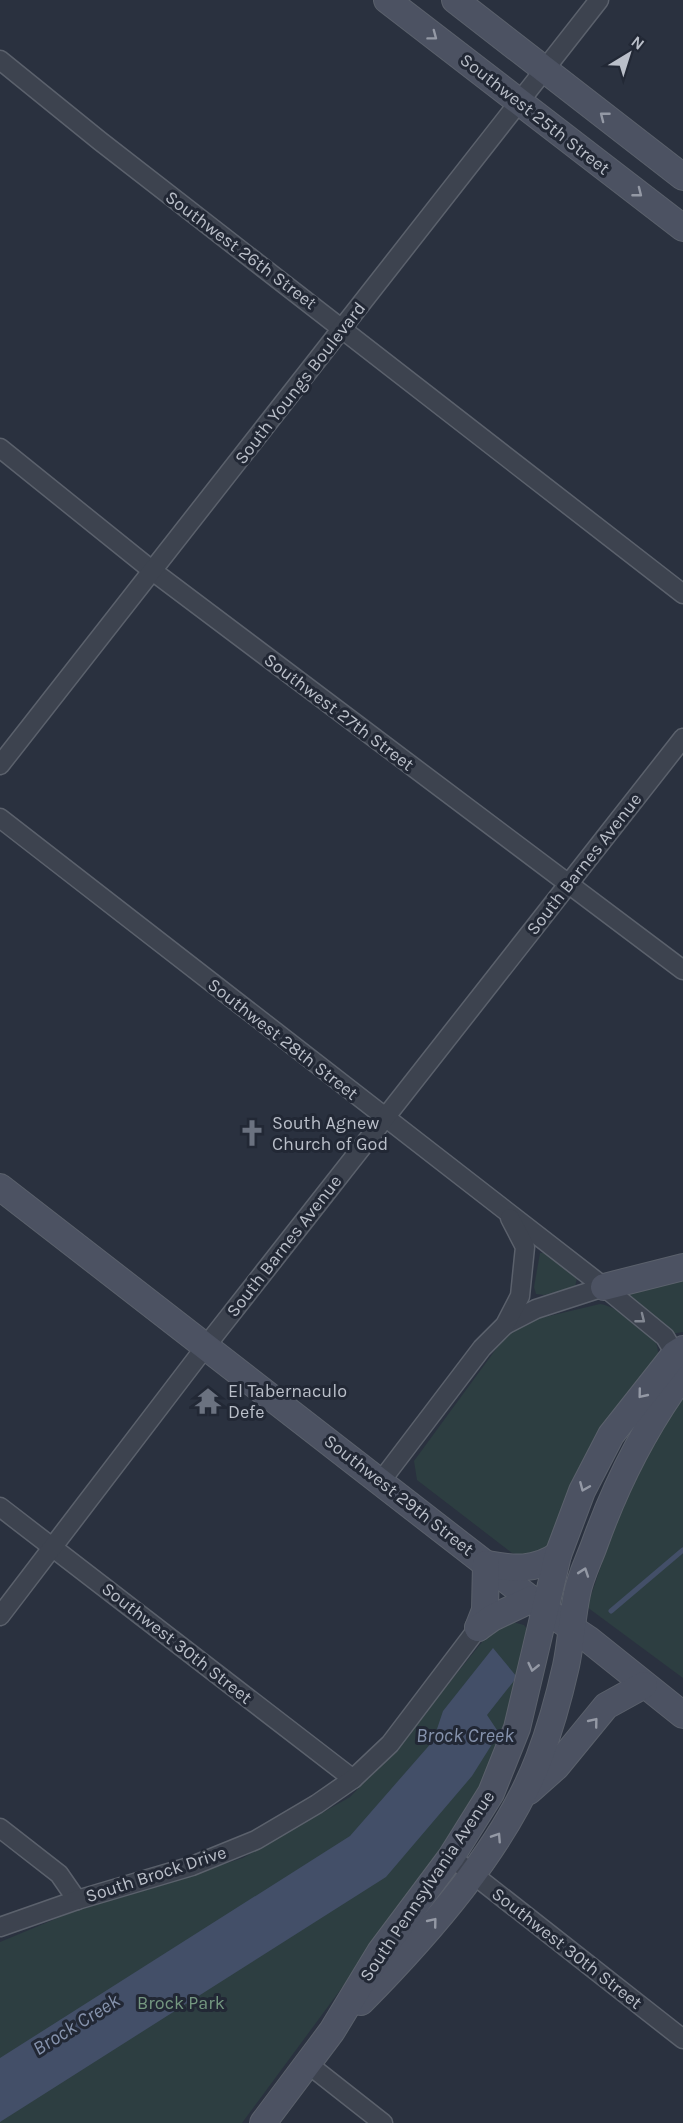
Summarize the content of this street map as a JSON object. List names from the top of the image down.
{
  "streets": {
    "main road": ["Southwest 25th Street", "Southwest 29th Street", "South Pennsylvania Avenue"],
    "street": [
      "Southwest 26th Street",
      "South Youngs Boulevard",
      "Southwest 27th Street",
      "South Barnes Avenue",
      "Southwest 28th Street",
      "Southwest 30th Street",
      "South Brock Drive"
    ]
  },
  "crossings": [
    ["Southwest 25th Street", "South Youngs Boulevard"],
    ["Southwest 26th Street", "South Youngs Boulevard"],
    ["South Youngs Boulevard", "Southwest 27th Street"],
    ["Southwest 27th Street", "South Barnes Avenue"],
    ["South Barnes Avenue", "Southwest 28th Street"],
    ["South Barnes Avenue", "Southwest 29th Street"],
    ["South Barnes Avenue", "Southwest 30th Street"],
    ["Southwest 28th Street", "South Pennsylvania Avenue"],
    ["Southwest 29th Street", "South Pennsylvania Avenue"],
    ["Southwest 30th Street", "South Brock Drive"],
    ["Southwest 30th Street", "South Pennsylvania Avenue"]
  ],
  "water": ["Brock Creek"],
  "parks": ["Brock Park"],
  "places": {
    "church": ["South Agnew Church of God"],
    "temple": ["El Tabernaculo Defe"]
  },
  "north": "top right"
}
